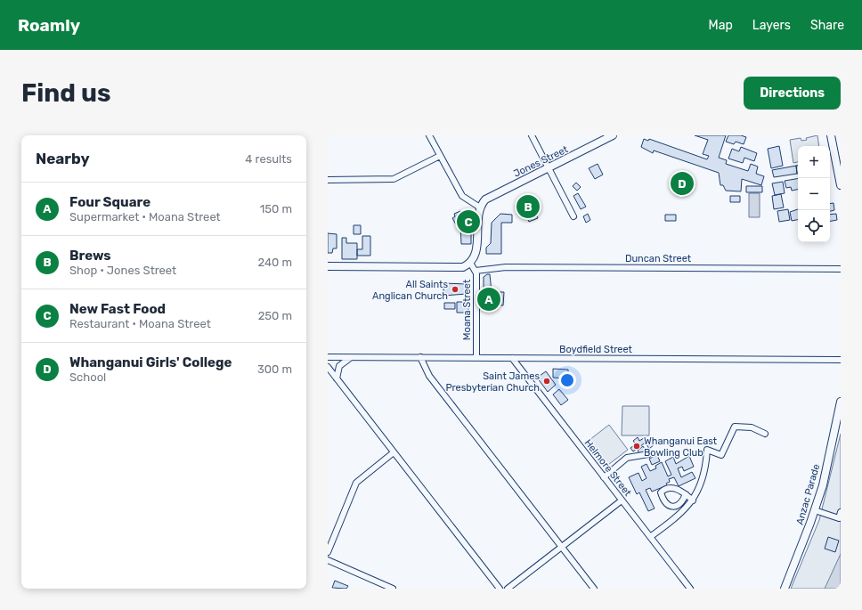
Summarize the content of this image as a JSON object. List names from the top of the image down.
{
  "streets": {
    "main road": ["Jones Street", "Anzac Parade"],
    "street": [
      "Duncan Street",
      "Moana Street",
      "Boydfield Street",
      "Helmore Street"
    ]
  },
  "crossings": [
    ["Duncan Street", "Moana Street"],
    ["Moana Street", "Boydfield Street"],
    ["Boydfield Street", "Helmore Street"]
  ],
  "places": ["All Saints Anglican Church", "Saint James Presbyterian Church", "Whanganui East Bowling Club"],
  "page": {
    "header": "Roamly",
    "nav": ["Map", "Layers", "Share"],
    "buttons": "Directions",
    "title": "Find us",
    "heading": ["Nearby", "4 results"],
    "map_buttons": ["+", "−"],
    "pins": [
      "D",
      "B",
      "C",
      "A"
    ],
    "list": [
      {
        "mark": "A",
        "name": "Four Square",
        "note": "Supermarket · Moana Street",
        "value": "150 m"
      },
      {
        "mark": "B",
        "name": "Brews",
        "note": "Shop · Jones Street",
        "value": "240 m"
      },
      {
        "mark": "C",
        "name": "New Fast Food",
        "note": "Restaurant · Moana Street",
        "value": "250 m"
      },
      {
        "mark": "D",
        "name": "Whanganui Girls' College",
        "note": "School",
        "value": "300 m"
      }
    ]
  }
}
